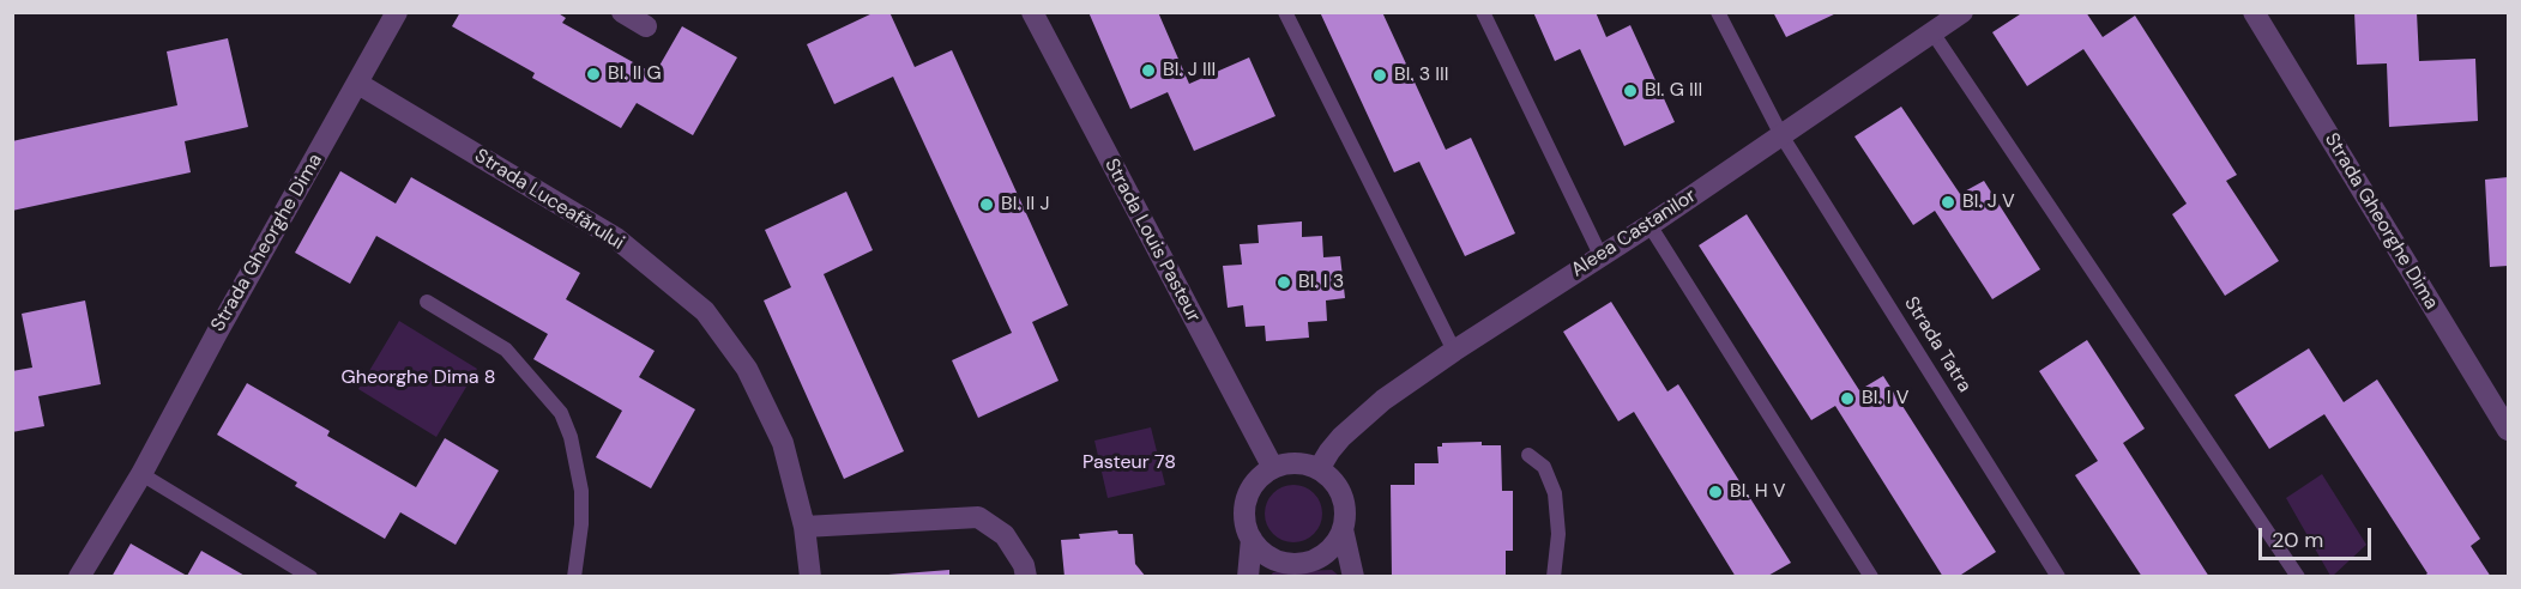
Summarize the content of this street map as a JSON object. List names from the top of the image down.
{
  "streets": {
    "street": [
      "Strada Luceafărului",
      "Strada Gheorghe Dima",
      "Aleea Castanilor",
      "Strada Louis Pasteur"
    ],
    "lane": ["Strada Tatra"]
  },
  "crossings": [
    ["Strada Luceafărului", "Strada Gheorghe Dima"],
    ["Aleea Castanilor", "Strada Louis Pasteur"],
    ["Aleea Castanilor", "Strada Tatra"]
  ],
  "parks": ["Gheorghe Dima 8", "Pasteur 78"],
  "places": [
    "Bl. J III",
    "Bl. II G",
    "Bl. 3 III",
    "Bl. G III",
    "Bl. J V",
    "Bl. II J",
    "Bl. I 3",
    "Bl. I V",
    "Bl. H V"
  ],
  "scale_bar": "20 m"
}
